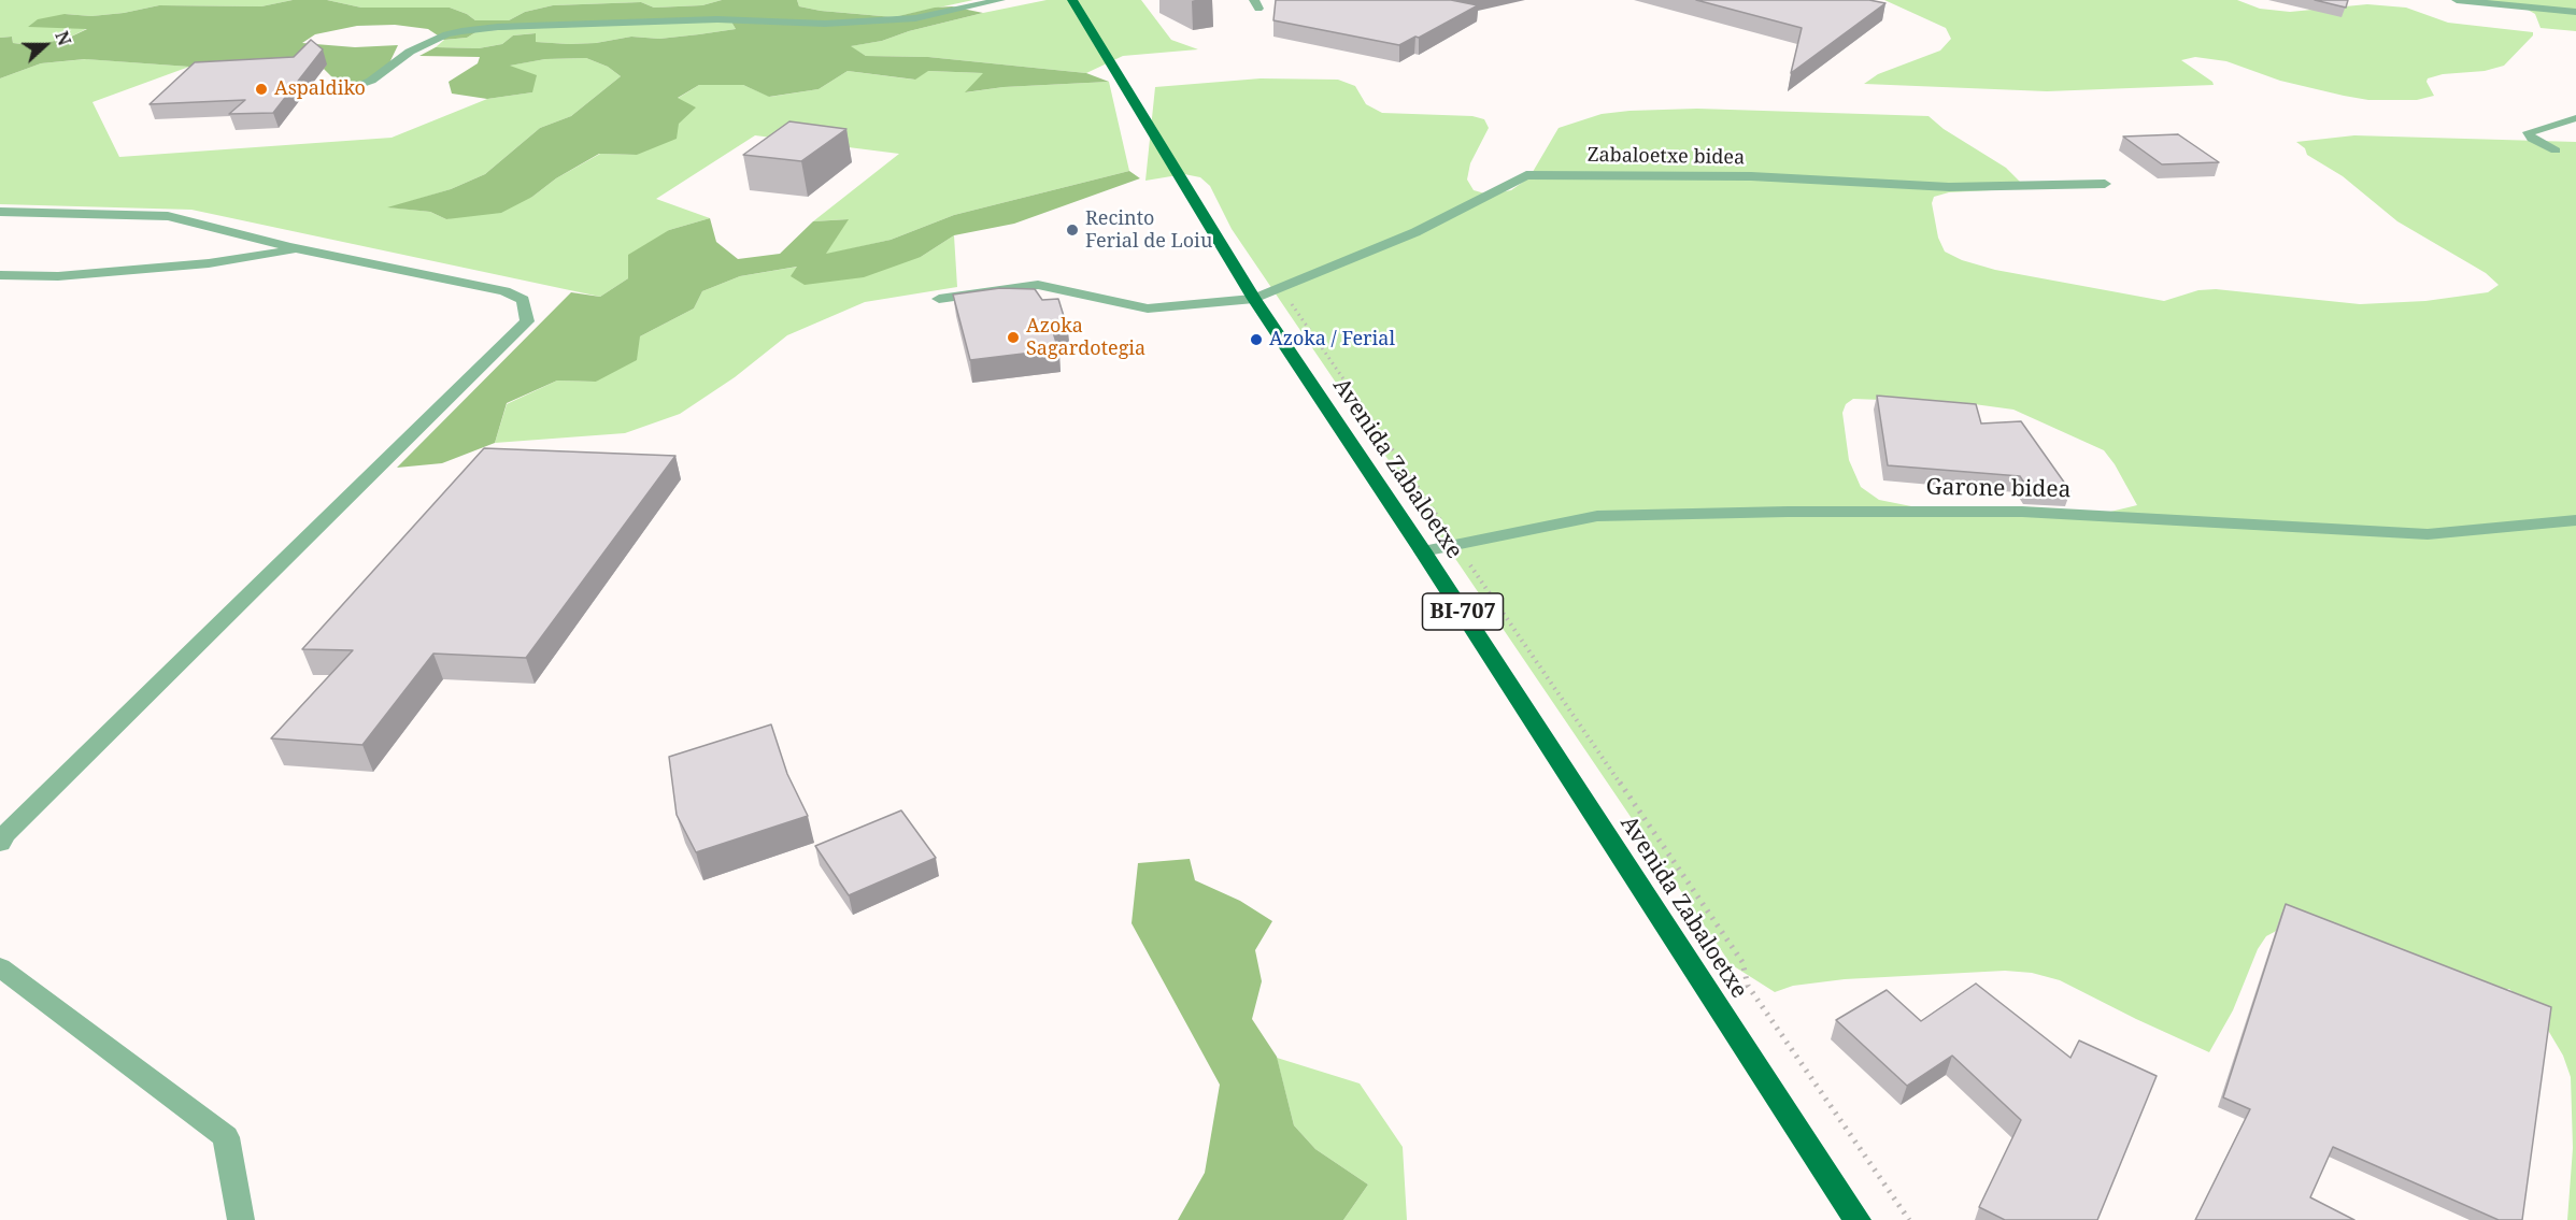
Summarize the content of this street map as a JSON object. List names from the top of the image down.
{
  "streets": {
    "main road": ["Avenida Zabaloetxe", "BI-707"],
    "street": ["Zabaloetxe bidea", "Garone bidea"]
  },
  "crossings": [
    ["Zabaloetxe bidea", "Avenida Zabaloetxe"],
    ["Avenida Zabaloetxe", "Garone bidea"]
  ],
  "places": [
    "Aspaldiko",
    "Recinto Ferial de Loiu",
    "Azoka Sagardotegia",
    "Azoka / Ferial"
  ],
  "north": "right"
}
